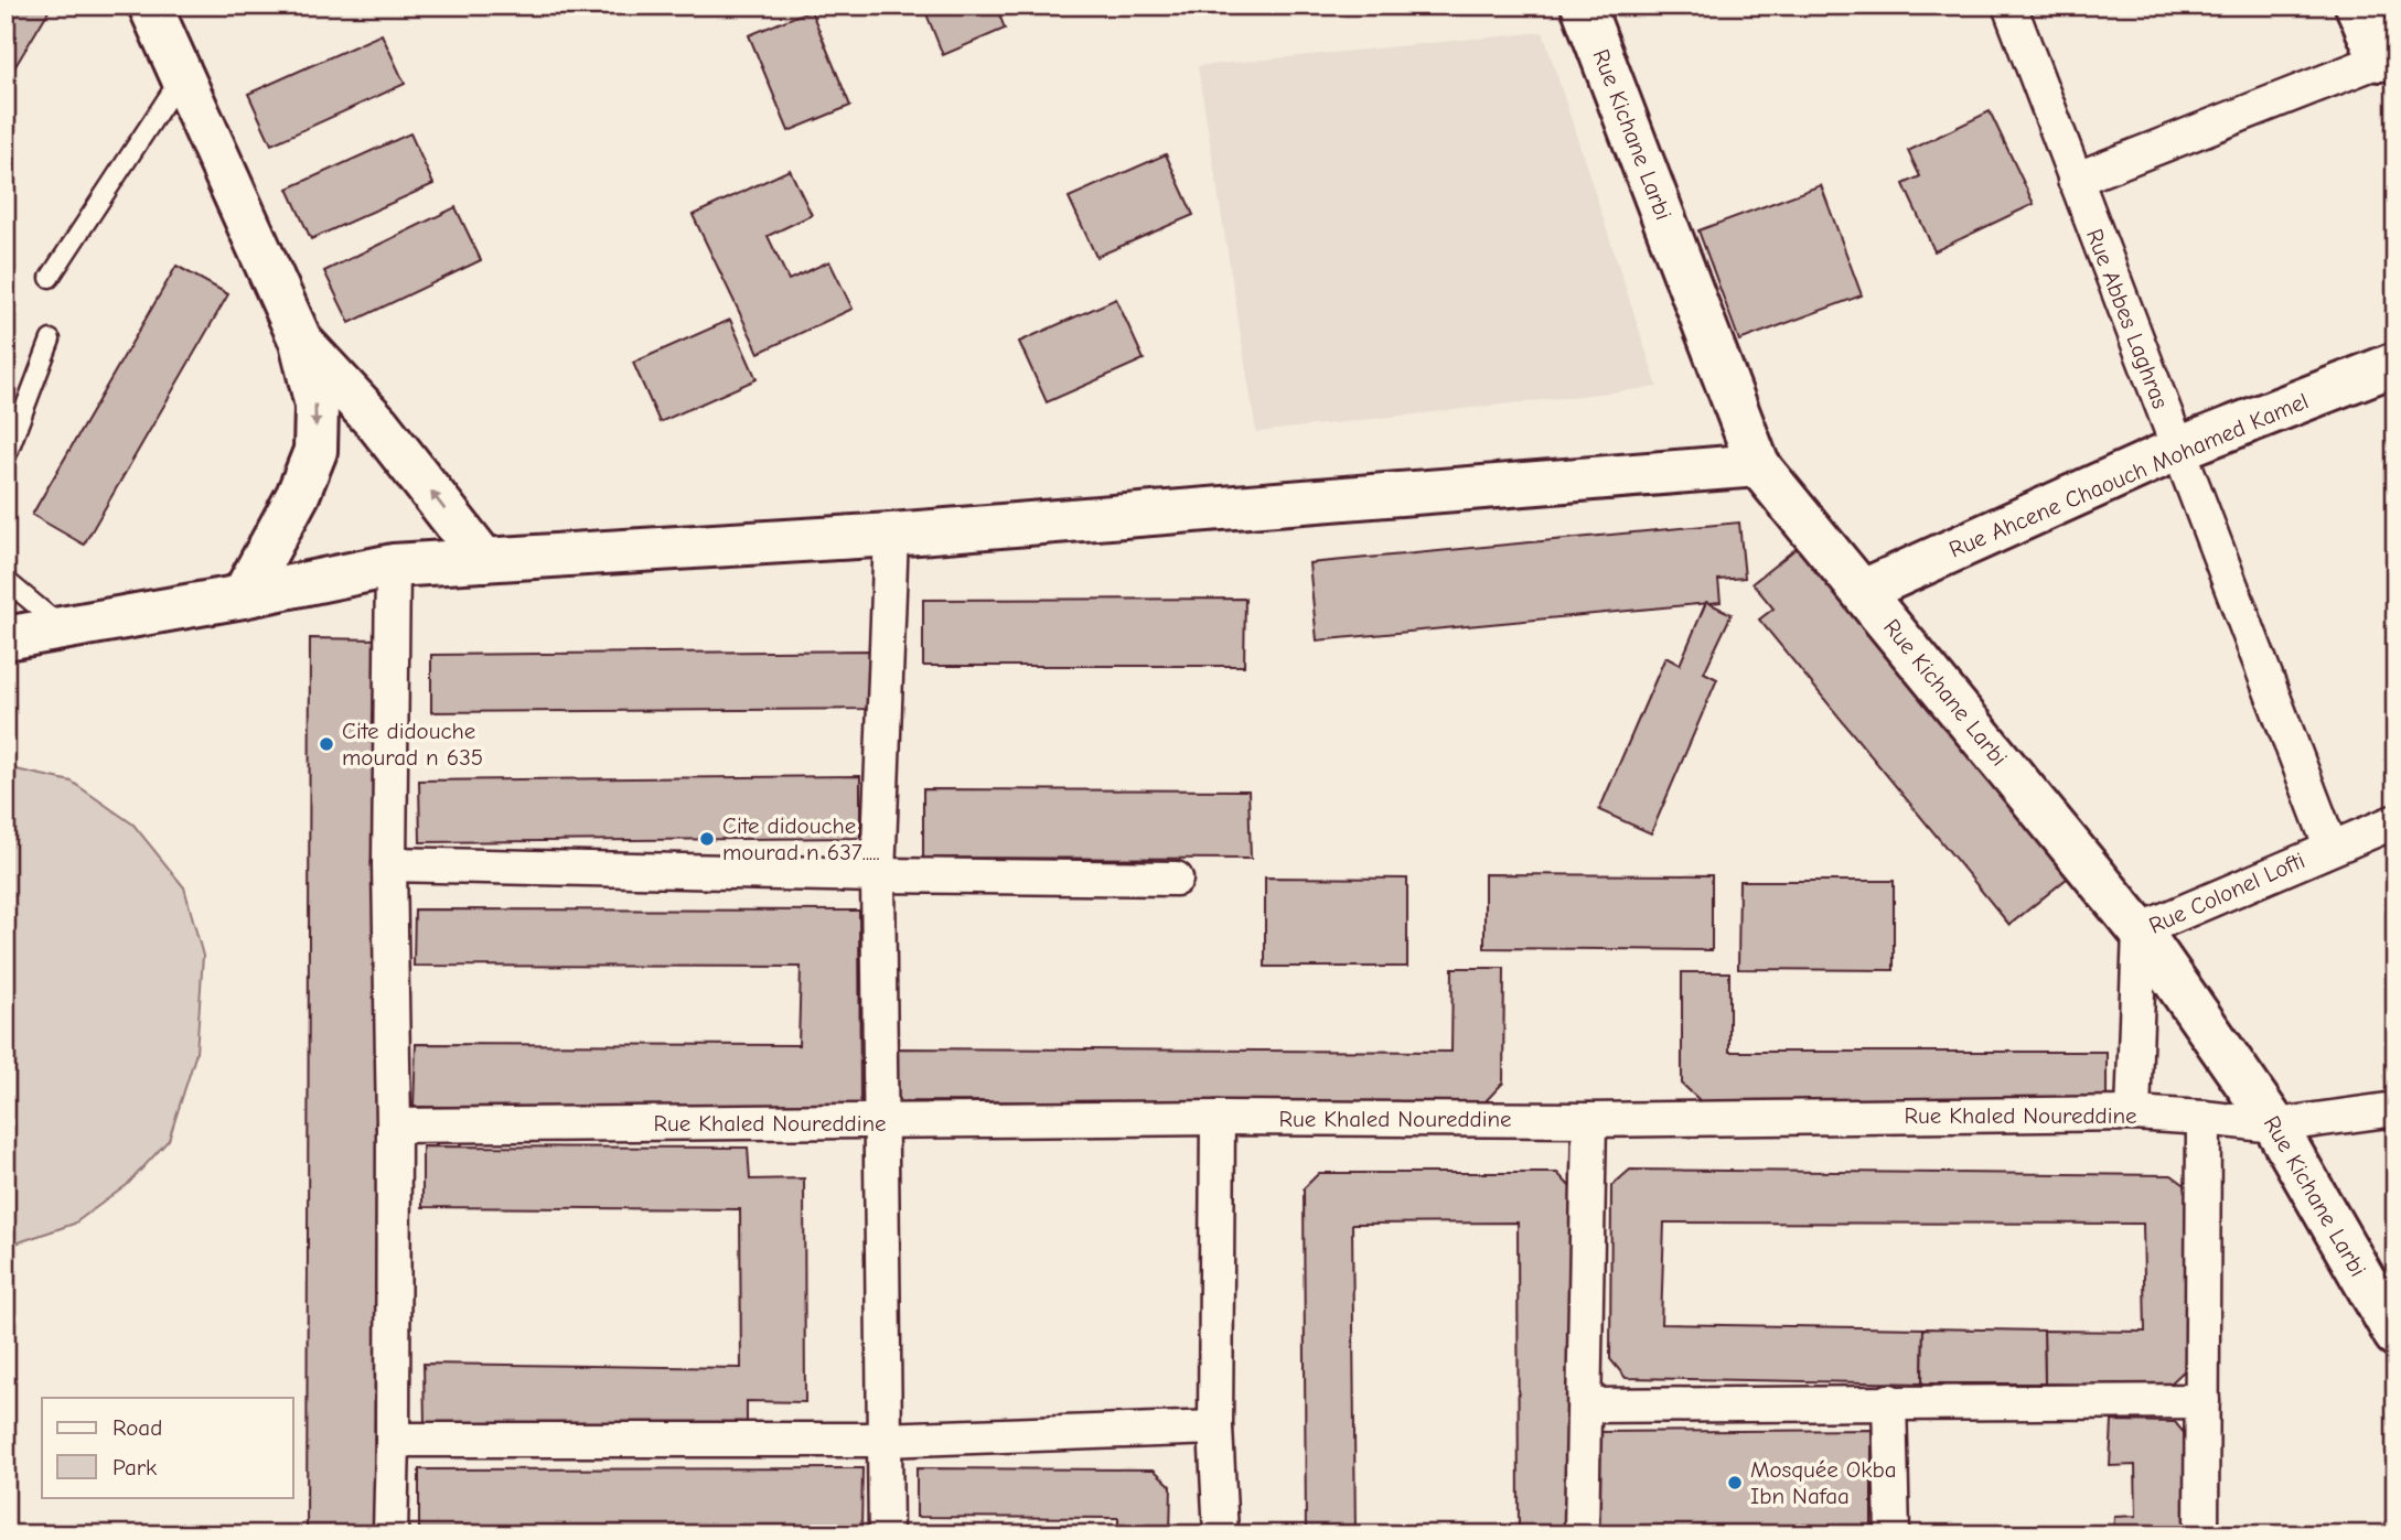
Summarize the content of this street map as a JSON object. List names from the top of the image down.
{
  "streets": {
    "street": [
      "Rue Kichane Larbi",
      "Rue Abbes Laghras",
      "Rue Ahcene Chaouch Mohamed Kamel",
      "Rue Colonel Lofti",
      "Rue Khaled Noureddine"
    ]
  },
  "crossings": [
    ["Rue Kichane Larbi", "Rue Ahcene Chaouch Mohamed Kamel"],
    ["Rue Kichane Larbi", "Rue Colonel Lofti"],
    ["Rue Kichane Larbi", "Rue Khaled Noureddine"],
    ["Rue Abbes Laghras", "Rue Ahcene Chaouch Mohamed Kamel"],
    ["Rue Abbes Laghras", "Rue Colonel Lofti"],
    ["Rue Colonel Lofti", "Rue Khaled Noureddine"]
  ],
  "places": ["Cite didouche mourad n 635", "Cite didouche mourad n 637.....", "Mosquée Okba Ibn Nafaa"],
  "legend": ["Road", "Park"]
}
